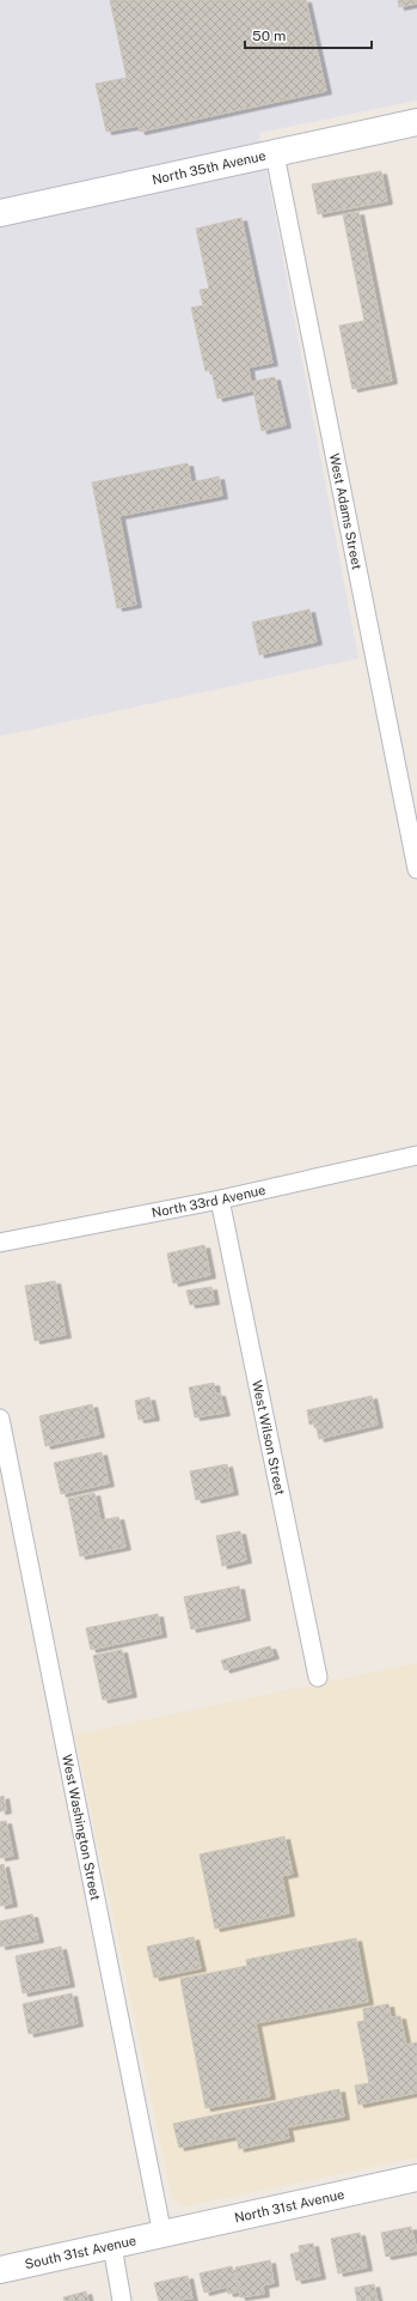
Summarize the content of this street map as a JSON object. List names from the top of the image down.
{
  "streets": {
    "street": [
      "North 35th Avenue",
      "West Adams Street",
      "North 33rd Avenue",
      "West Wilson Street",
      "West Washington Street",
      "North 31st Avenue",
      "South 31st Avenue"
    ]
  },
  "crossings": [
    ["North 35th Avenue", "West Adams Street"],
    ["North 33rd Avenue", "West Wilson Street"],
    ["West Washington Street", "North 31st Avenue"],
    ["West Washington Street", "South 31st Avenue"],
    ["North 31st Avenue", "South 31st Avenue"]
  ],
  "scale_bar": "50 m"
}
